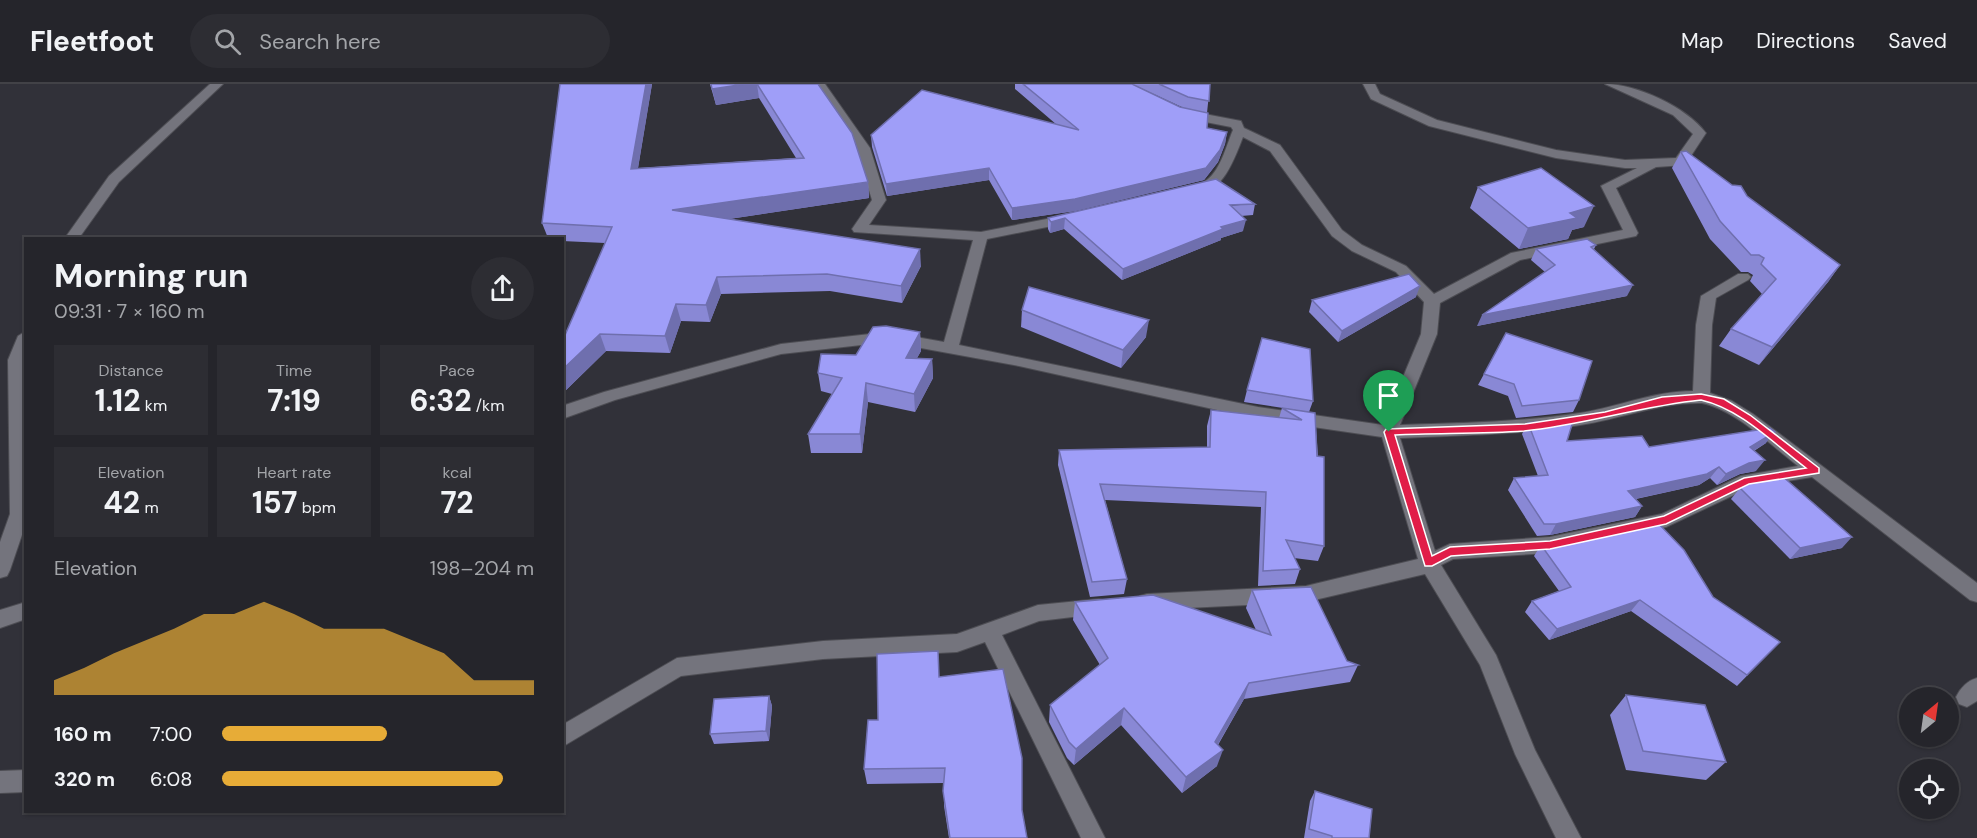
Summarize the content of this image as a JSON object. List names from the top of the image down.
{
  "north": "top right",
  "page": {
    "header": "Fleetfoot",
    "search": "Search here",
    "nav": ["Map", "Directions", "Saved"],
    "heading": ["Morning run", "09:31 · 7 × 160 m"],
    "stats": [
      ["Distance", "1.12 km"],
      ["Time", "7:19"],
      ["Pace", "6:32 /km"],
      ["Elevation", "42 m"],
      ["Heart rate", "157 bpm"],
      ["kcal", "72"]
    ],
    "chart": ["Elevation", "198–204 m"],
    "list": [
      {
        "name": "160 m",
        "note": "7:00"
      },
      {
        "name": "320 m",
        "note": "6:08"
      }
    ]
  }
}
